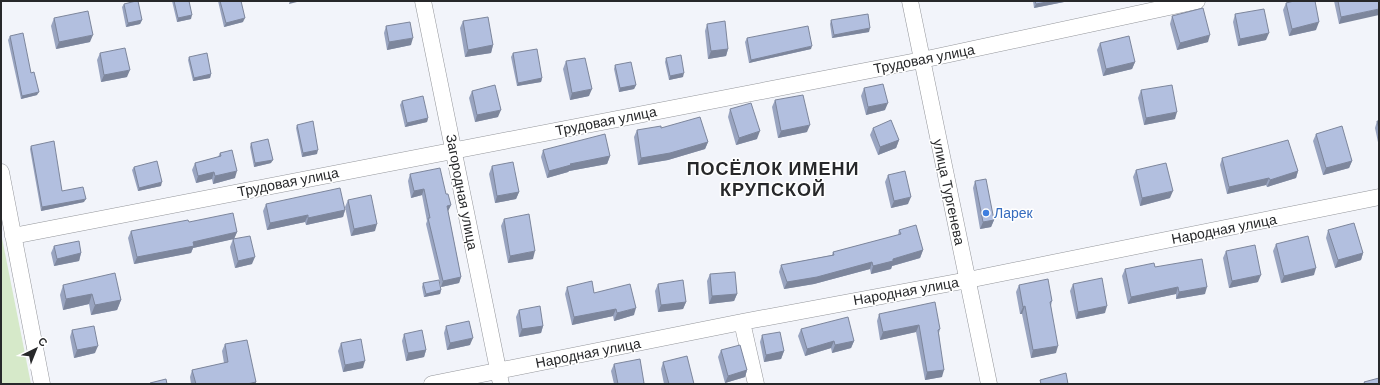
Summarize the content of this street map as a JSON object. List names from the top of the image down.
{
  "streets": {
    "street": [
      "Трудовая улица",
      "Загородная улица",
      "улица Тургенева",
      "Народная улица"
    ]
  },
  "crossings": [
    ["Трудовая улица", "Загородная улица"],
    ["Трудовая улица", "улица Тургенева"],
    ["Загородная улица", "Народная улица"],
    ["улица Тургенева", "Народная улица"]
  ],
  "districts": ["ПОСЁЛОК ИМЕНИ КРУПСКОЙ"],
  "places": ["Ларек"],
  "north": "top right"
}
